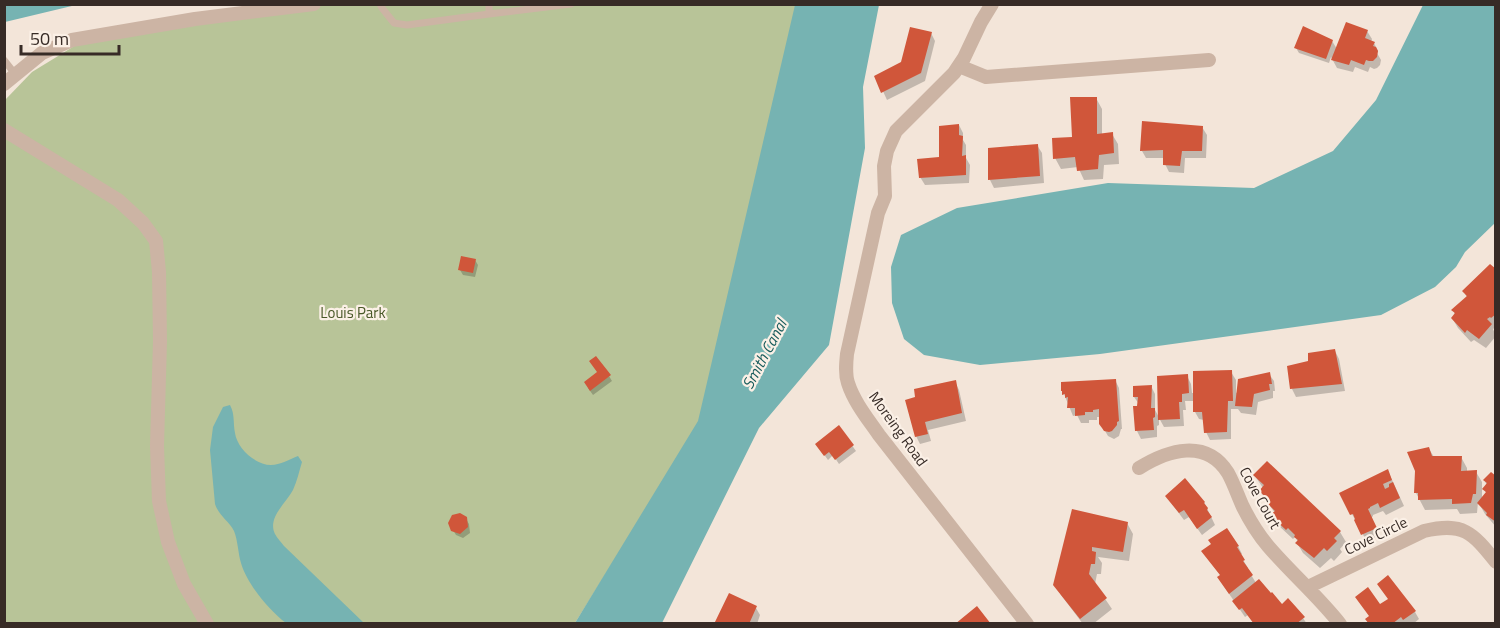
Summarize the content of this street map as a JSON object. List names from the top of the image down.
{
  "streets": {
    "street": ["Moreing Road", "Cove Court", "Cove Circle"]
  },
  "crossings": [
    ["Cove Court", "Cove Circle"]
  ],
  "water": ["Smith Canal"],
  "parks": ["Louis Park"],
  "scale_bar": "50 m"
}
